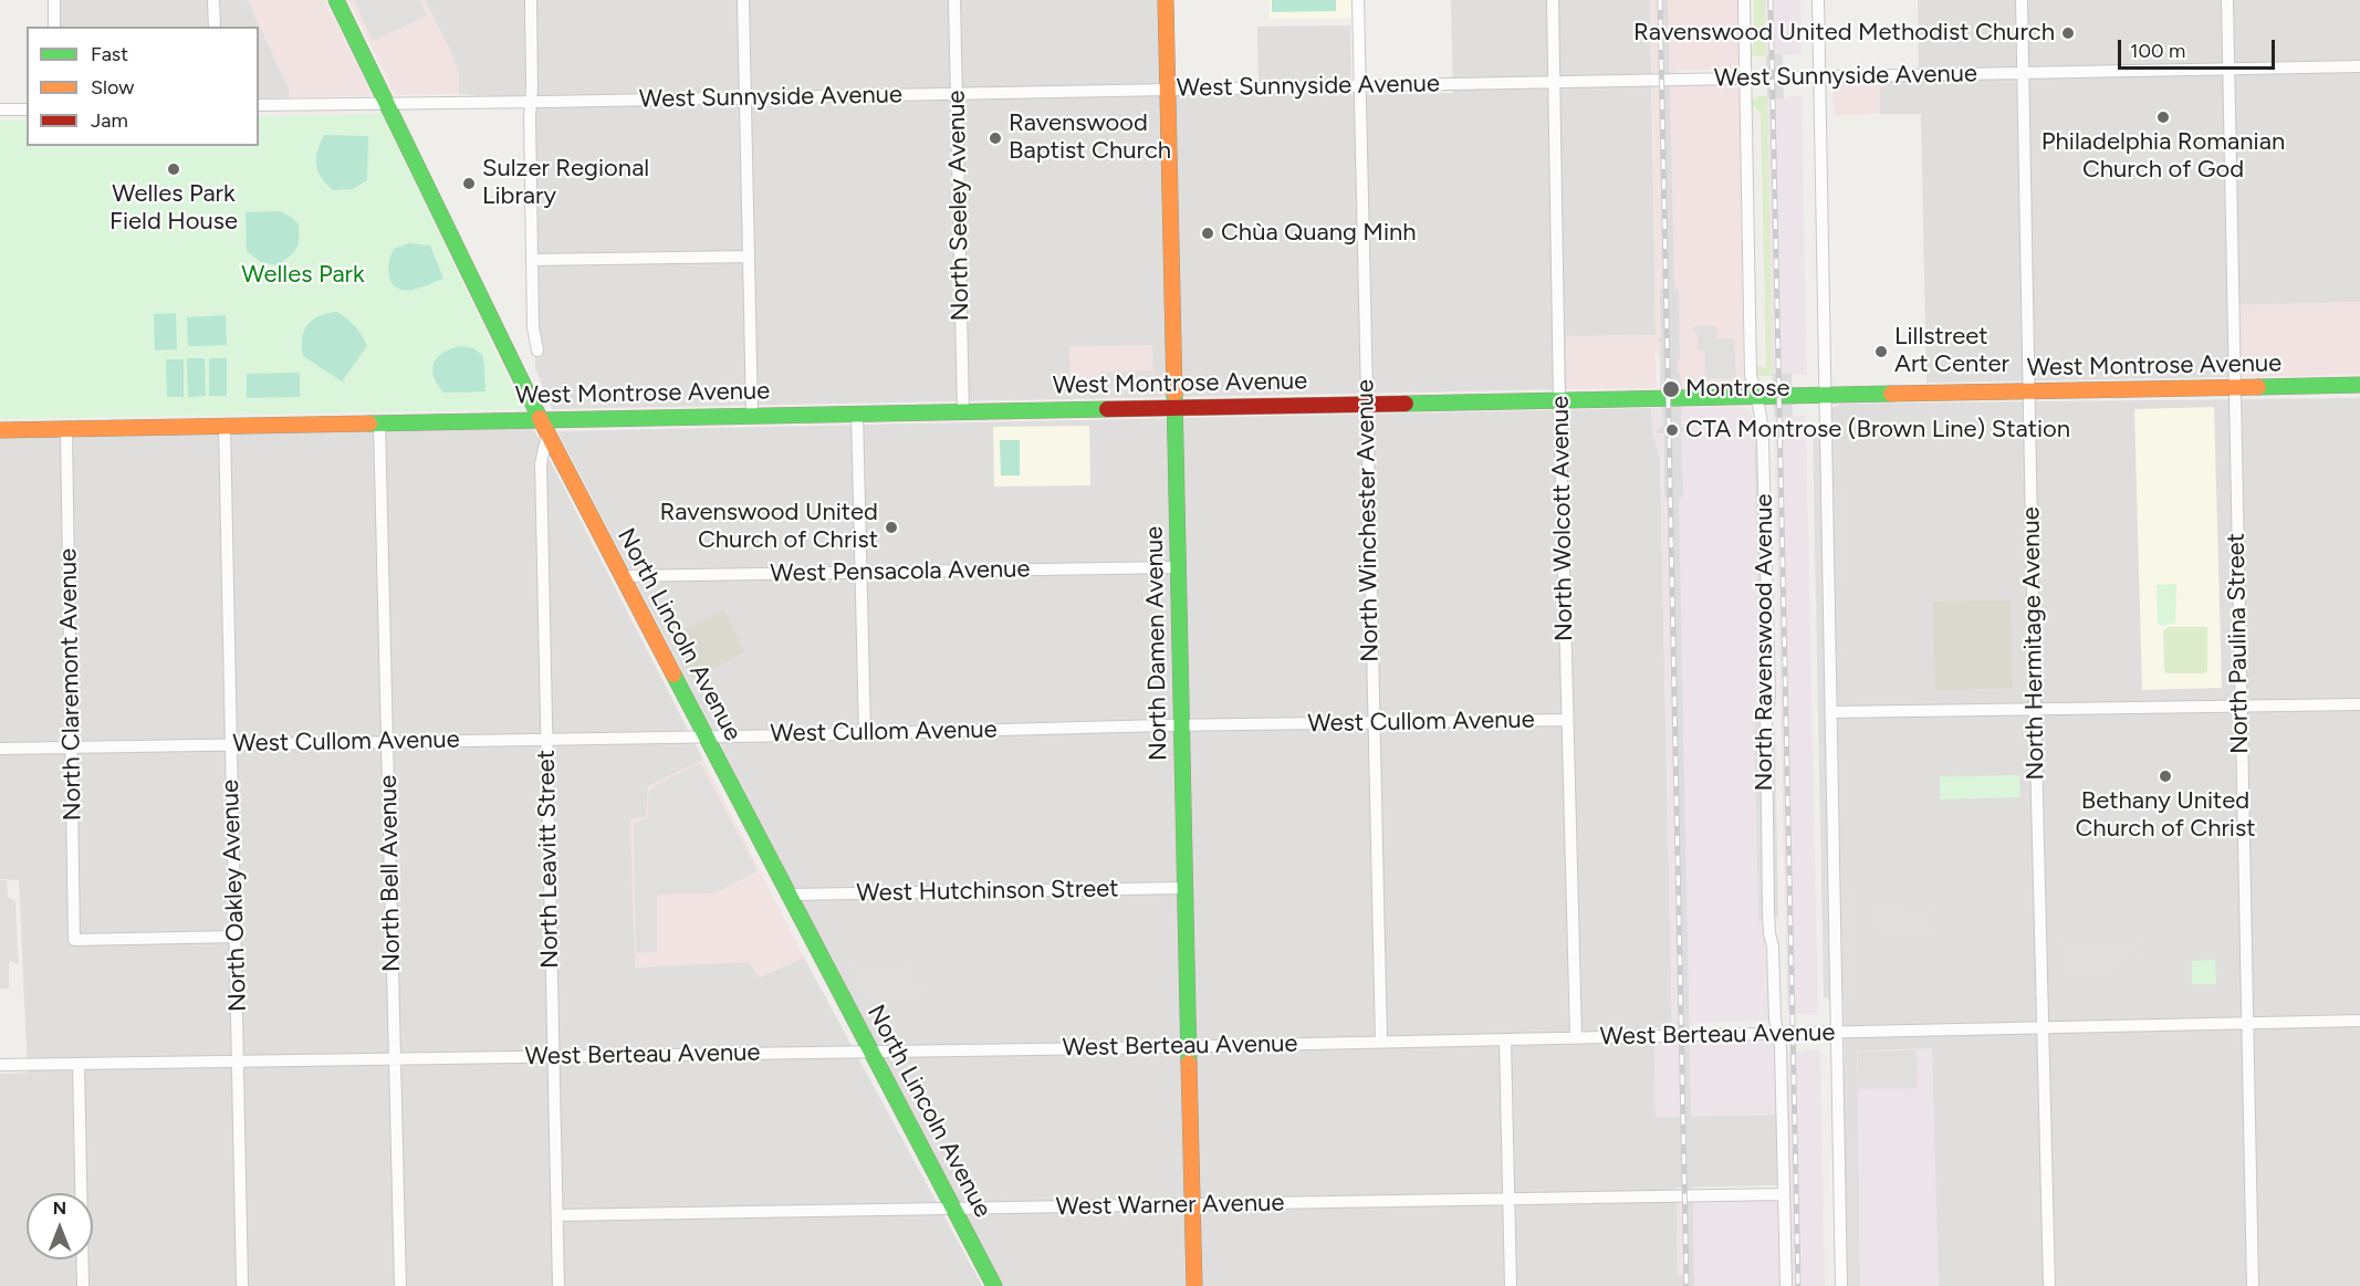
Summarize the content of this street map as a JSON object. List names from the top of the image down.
{
  "streets": {
    "main road": ["West Montrose Avenue", "North Lincoln Avenue", "North Damen Avenue"],
    "street": [
      "West Sunnyside Avenue",
      "North Seeley Avenue",
      "North Wolcott Avenue",
      "North Winchester Avenue",
      "West Pensacola Avenue",
      "North Ravenswood Avenue",
      "North Hermitage Avenue",
      "North Paulina Street",
      "North Claremont Avenue",
      "West Cullom Avenue",
      "North Leavitt Street",
      "North Bell Avenue",
      "West Hutchinson Street",
      "North Oakley Avenue",
      "West Berteau Avenue",
      "West Warner Avenue"
    ]
  },
  "crossings": [
    ["West Sunnyside Avenue", "North Seeley Avenue"],
    ["West Sunnyside Avenue", "North Wolcott Avenue"],
    ["West Sunnyside Avenue", "North Winchester Avenue"],
    ["West Sunnyside Avenue", "North Lincoln Avenue"],
    ["West Sunnyside Avenue", "North Ravenswood Avenue"],
    ["West Sunnyside Avenue", "North Damen Avenue"],
    ["West Sunnyside Avenue", "North Hermitage Avenue"],
    ["West Sunnyside Avenue", "North Paulina Street"],
    ["North Seeley Avenue", "West Montrose Avenue"],
    ["West Montrose Avenue", "North Wolcott Avenue"],
    ["West Montrose Avenue", "North Winchester Avenue"],
    ["West Montrose Avenue", "North Lincoln Avenue"],
    ["West Montrose Avenue", "North Ravenswood Avenue"],
    ["West Montrose Avenue", "North Damen Avenue"],
    ["West Montrose Avenue", "North Hermitage Avenue"],
    ["West Montrose Avenue", "North Paulina Street"],
    ["West Montrose Avenue", "North Claremont Avenue"],
    ["West Montrose Avenue", "North Bell Avenue"],
    ["West Montrose Avenue", "North Oakley Avenue"],
    ["North Wolcott Avenue", "West Cullom Avenue"],
    ["North Wolcott Avenue", "West Berteau Avenue"],
    ["North Winchester Avenue", "West Cullom Avenue"],
    ["North Winchester Avenue", "West Berteau Avenue"],
    ["West Pensacola Avenue", "North Lincoln Avenue"],
    ["West Pensacola Avenue", "North Damen Avenue"],
    ["North Lincoln Avenue", "West Cullom Avenue"],
    ["North Lincoln Avenue", "North Leavitt Street"],
    ["North Lincoln Avenue", "West Hutchinson Street"],
    ["North Lincoln Avenue", "West Berteau Avenue"],
    ["North Lincoln Avenue", "West Warner Avenue"],
    ["North Ravenswood Avenue", "West Berteau Avenue"],
    ["North Ravenswood Avenue", "West Warner Avenue"],
    ["North Damen Avenue", "West Cullom Avenue"],
    ["North Damen Avenue", "West Hutchinson Street"],
    ["North Damen Avenue", "West Berteau Avenue"],
    ["North Damen Avenue", "West Warner Avenue"],
    ["North Hermitage Avenue", "West Berteau Avenue"],
    ["North Paulina Street", "West Berteau Avenue"],
    ["North Claremont Avenue", "West Cullom Avenue"],
    ["North Claremont Avenue", "North Oakley Avenue"],
    ["West Cullom Avenue", "North Leavitt Street"],
    ["West Cullom Avenue", "North Bell Avenue"],
    ["West Cullom Avenue", "North Oakley Avenue"],
    ["North Leavitt Street", "West Berteau Avenue"],
    ["North Leavitt Street", "West Warner Avenue"],
    ["North Bell Avenue", "West Berteau Avenue"],
    ["North Oakley Avenue", "West Berteau Avenue"]
  ],
  "parks": ["Welles Park"],
  "places": [
    "Ravenswood United Methodist Church",
    "Philadelphia Romanian Church of God",
    "Ravenswood Baptist Church",
    "Welles Park Field House",
    "Sulzer Regional Library",
    "Chùa Quang Minh",
    "Lillstreet Art Center",
    "Montrose",
    "CTA Montrose (Brown Line) Station",
    "Ravenswood United Church of Christ",
    "Bethany United Church of Christ"
  ],
  "legend": ["Fast", "Slow", "Jam"],
  "scale_bar": "100 m",
  "north": "top"
}
